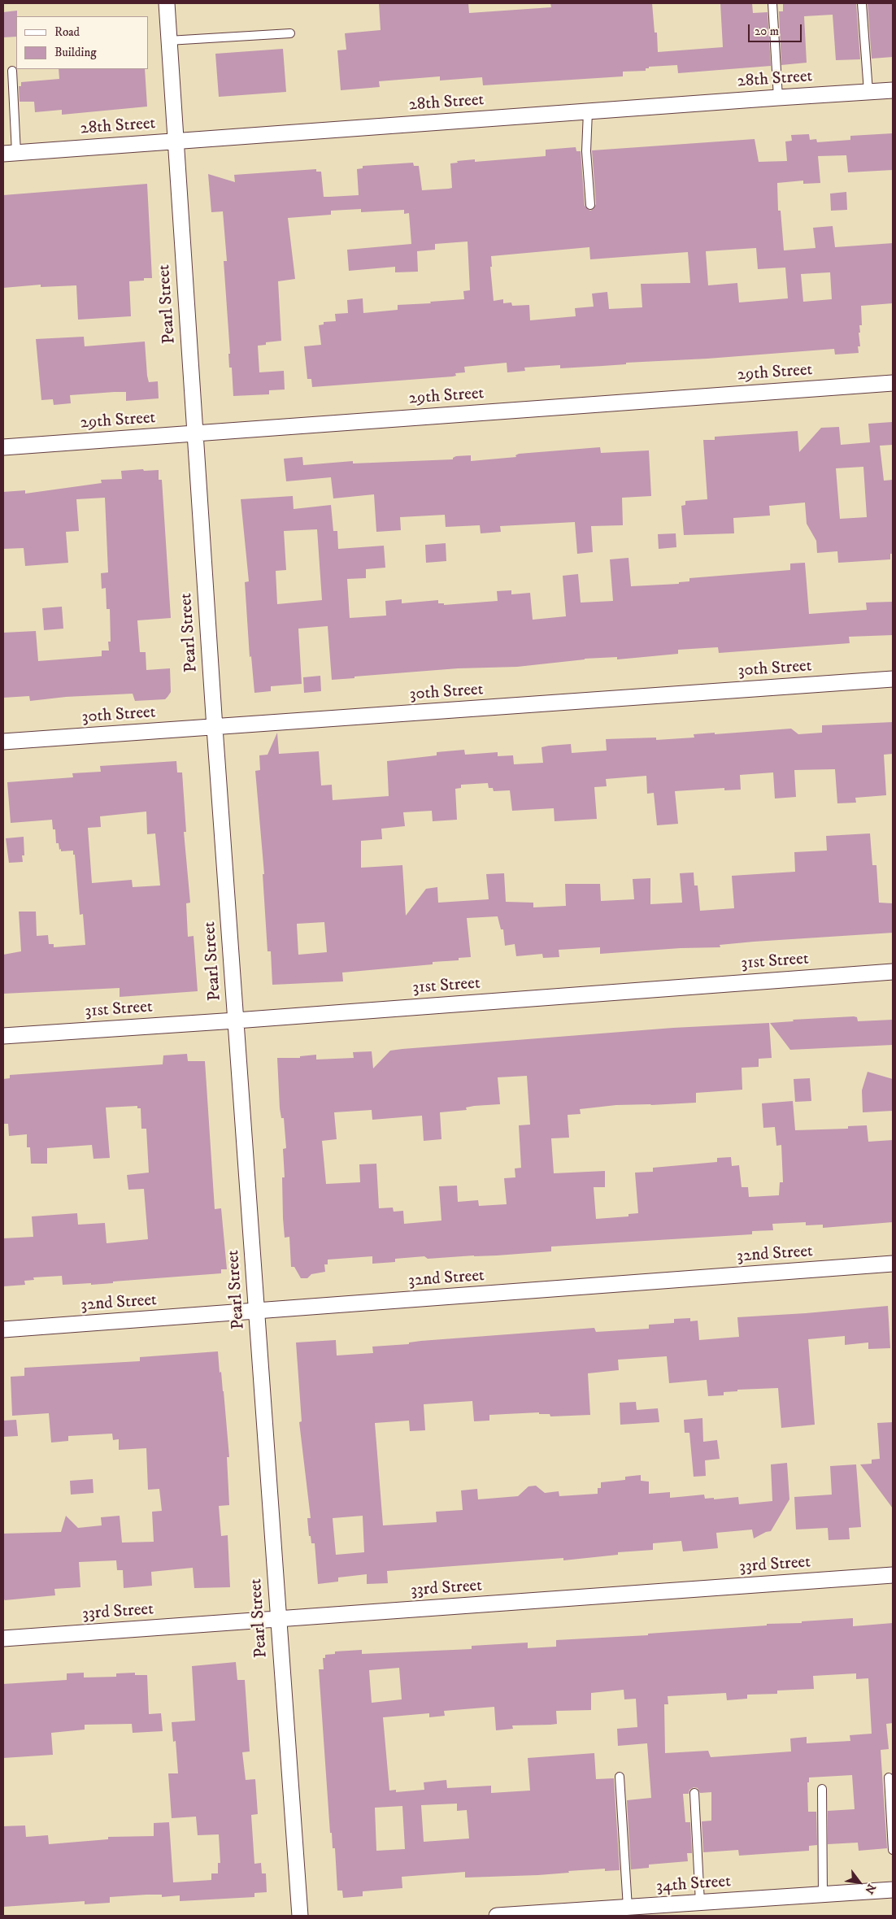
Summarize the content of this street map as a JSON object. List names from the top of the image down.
{
  "streets": {
    "street": [
      "28th Street",
      "Pearl Street",
      "29th Street",
      "30th Street",
      "31st Street",
      "32nd Street",
      "33rd Street",
      "34th Street"
    ]
  },
  "crossings": [
    ["28th Street", "Pearl Street"],
    ["Pearl Street", "29th Street"],
    ["Pearl Street", "30th Street"],
    ["Pearl Street", "31st Street"],
    ["Pearl Street", "32nd Street"],
    ["Pearl Street", "33rd Street"]
  ],
  "legend": ["Road", "Building"],
  "scale_bar": "20 m",
  "north": "bottom right"
}
